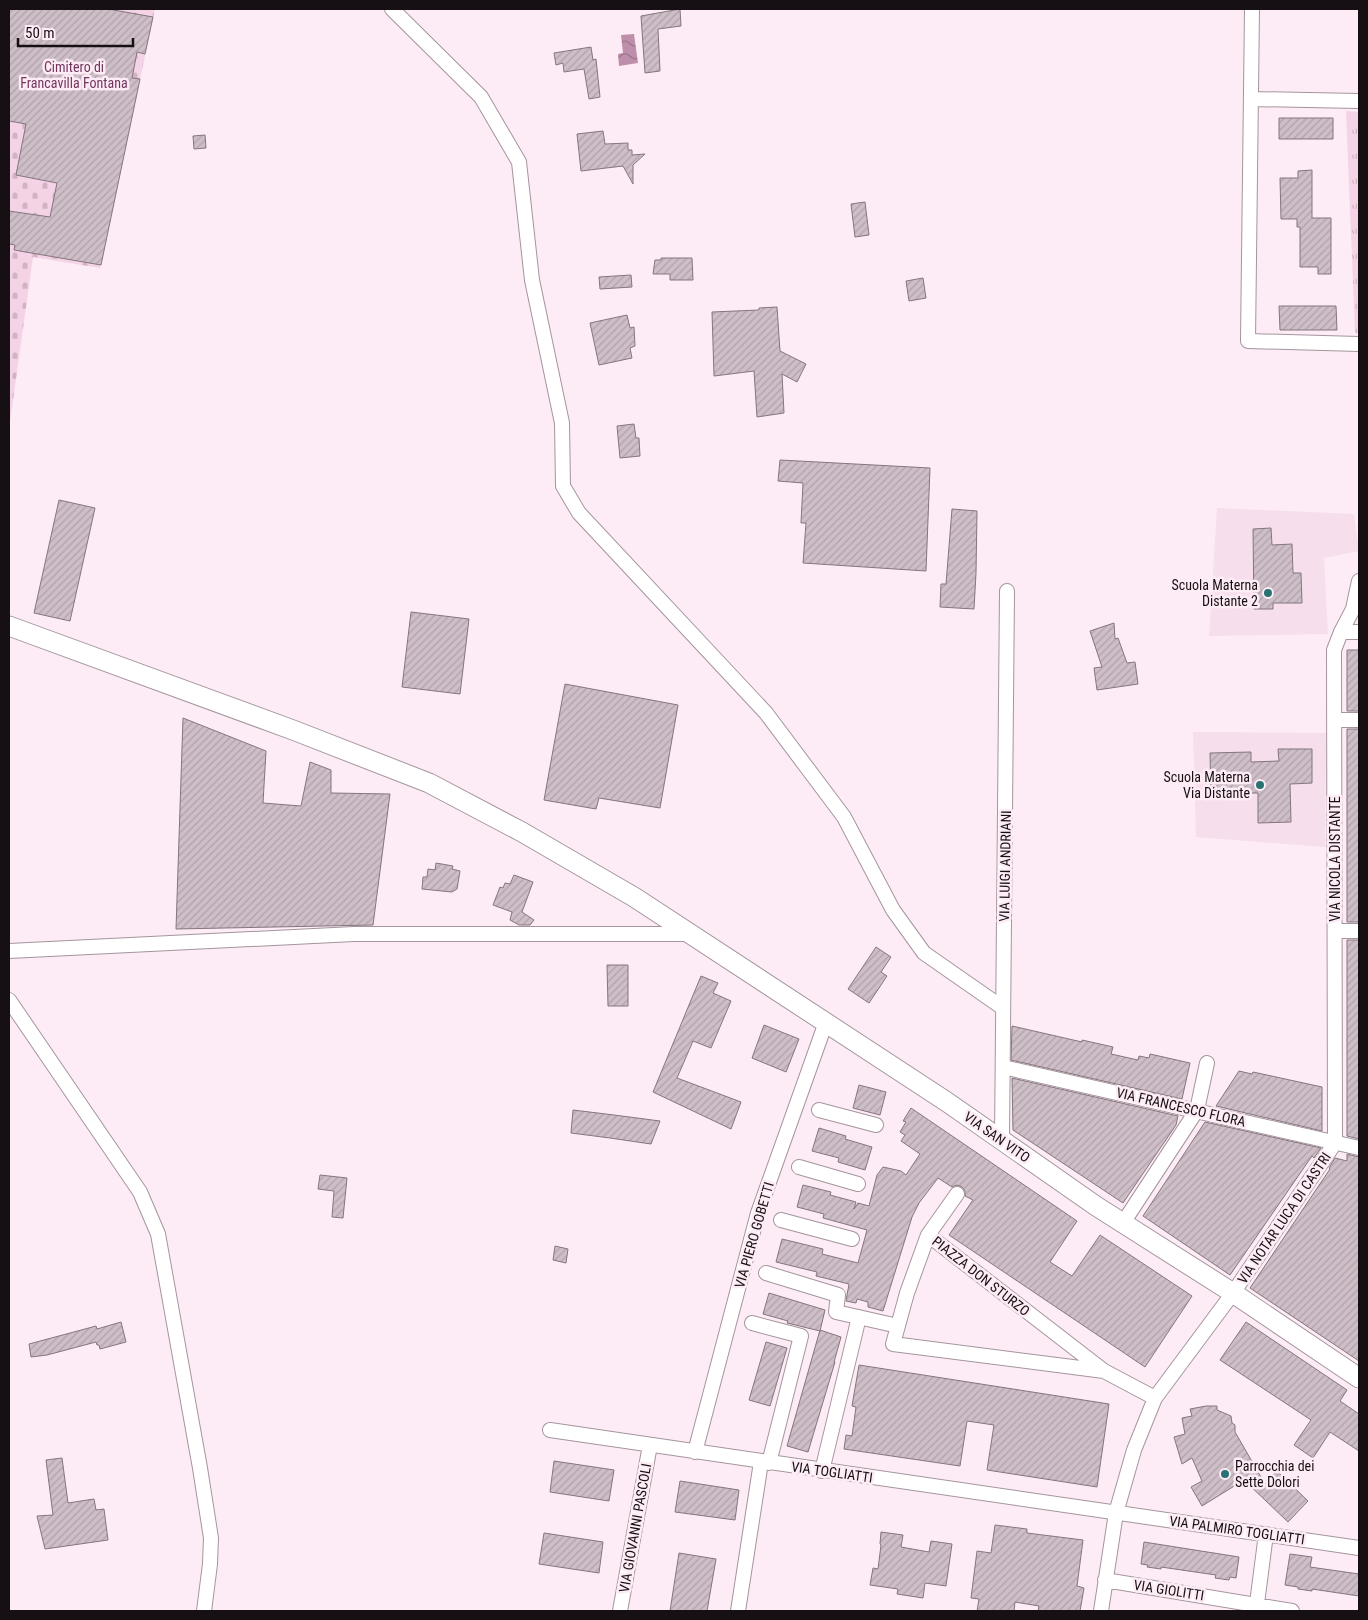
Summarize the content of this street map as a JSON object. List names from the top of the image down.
{
  "streets": {
    "street": [
      "VIA NICOLA DISTANTE",
      "VIA LUIGI ANDRIANI",
      "VIA FRANCESCO FLORA",
      "VIA SAN VITO",
      "VIA NOTAR LUCA DI CASTRI",
      "VIA PIERO GOBETTI",
      "PIAZZA DON STURZO",
      "VIA TOGLIATTI",
      "VIA GIOVANNI PASCOLI",
      "VIA PALMIRO TOGLIATTI",
      "VIA GIOLITTI"
    ]
  },
  "crossings": [
    ["VIA NICOLA DISTANTE", "VIA FRANCESCO FLORA"],
    ["VIA NICOLA DISTANTE", "VIA NOTAR LUCA DI CASTRI"],
    ["VIA LUIGI ANDRIANI", "VIA FRANCESCO FLORA"],
    ["VIA LUIGI ANDRIANI", "VIA SAN VITO"],
    ["VIA FRANCESCO FLORA", "VIA NOTAR LUCA DI CASTRI"],
    ["VIA SAN VITO", "VIA NOTAR LUCA DI CASTRI"],
    ["VIA SAN VITO", "VIA PIERO GOBETTI"],
    ["VIA NOTAR LUCA DI CASTRI", "PIAZZA DON STURZO"],
    ["VIA NOTAR LUCA DI CASTRI", "VIA TOGLIATTI"],
    ["VIA NOTAR LUCA DI CASTRI", "VIA PALMIRO TOGLIATTI"],
    ["VIA NOTAR LUCA DI CASTRI", "VIA GIOLITTI"],
    ["VIA PIERO GOBETTI", "VIA TOGLIATTI"],
    ["VIA TOGLIATTI", "VIA GIOVANNI PASCOLI"],
    ["VIA TOGLIATTI", "VIA PALMIRO TOGLIATTI"]
  ],
  "parks": ["Cimitero di Francavilla Fontana"],
  "places": ["Scuola Materna Distante 2", "Scuola Materna Via Distante", "Parrocchia dei Sette Dolori"],
  "scale_bar": "50 m"
}
